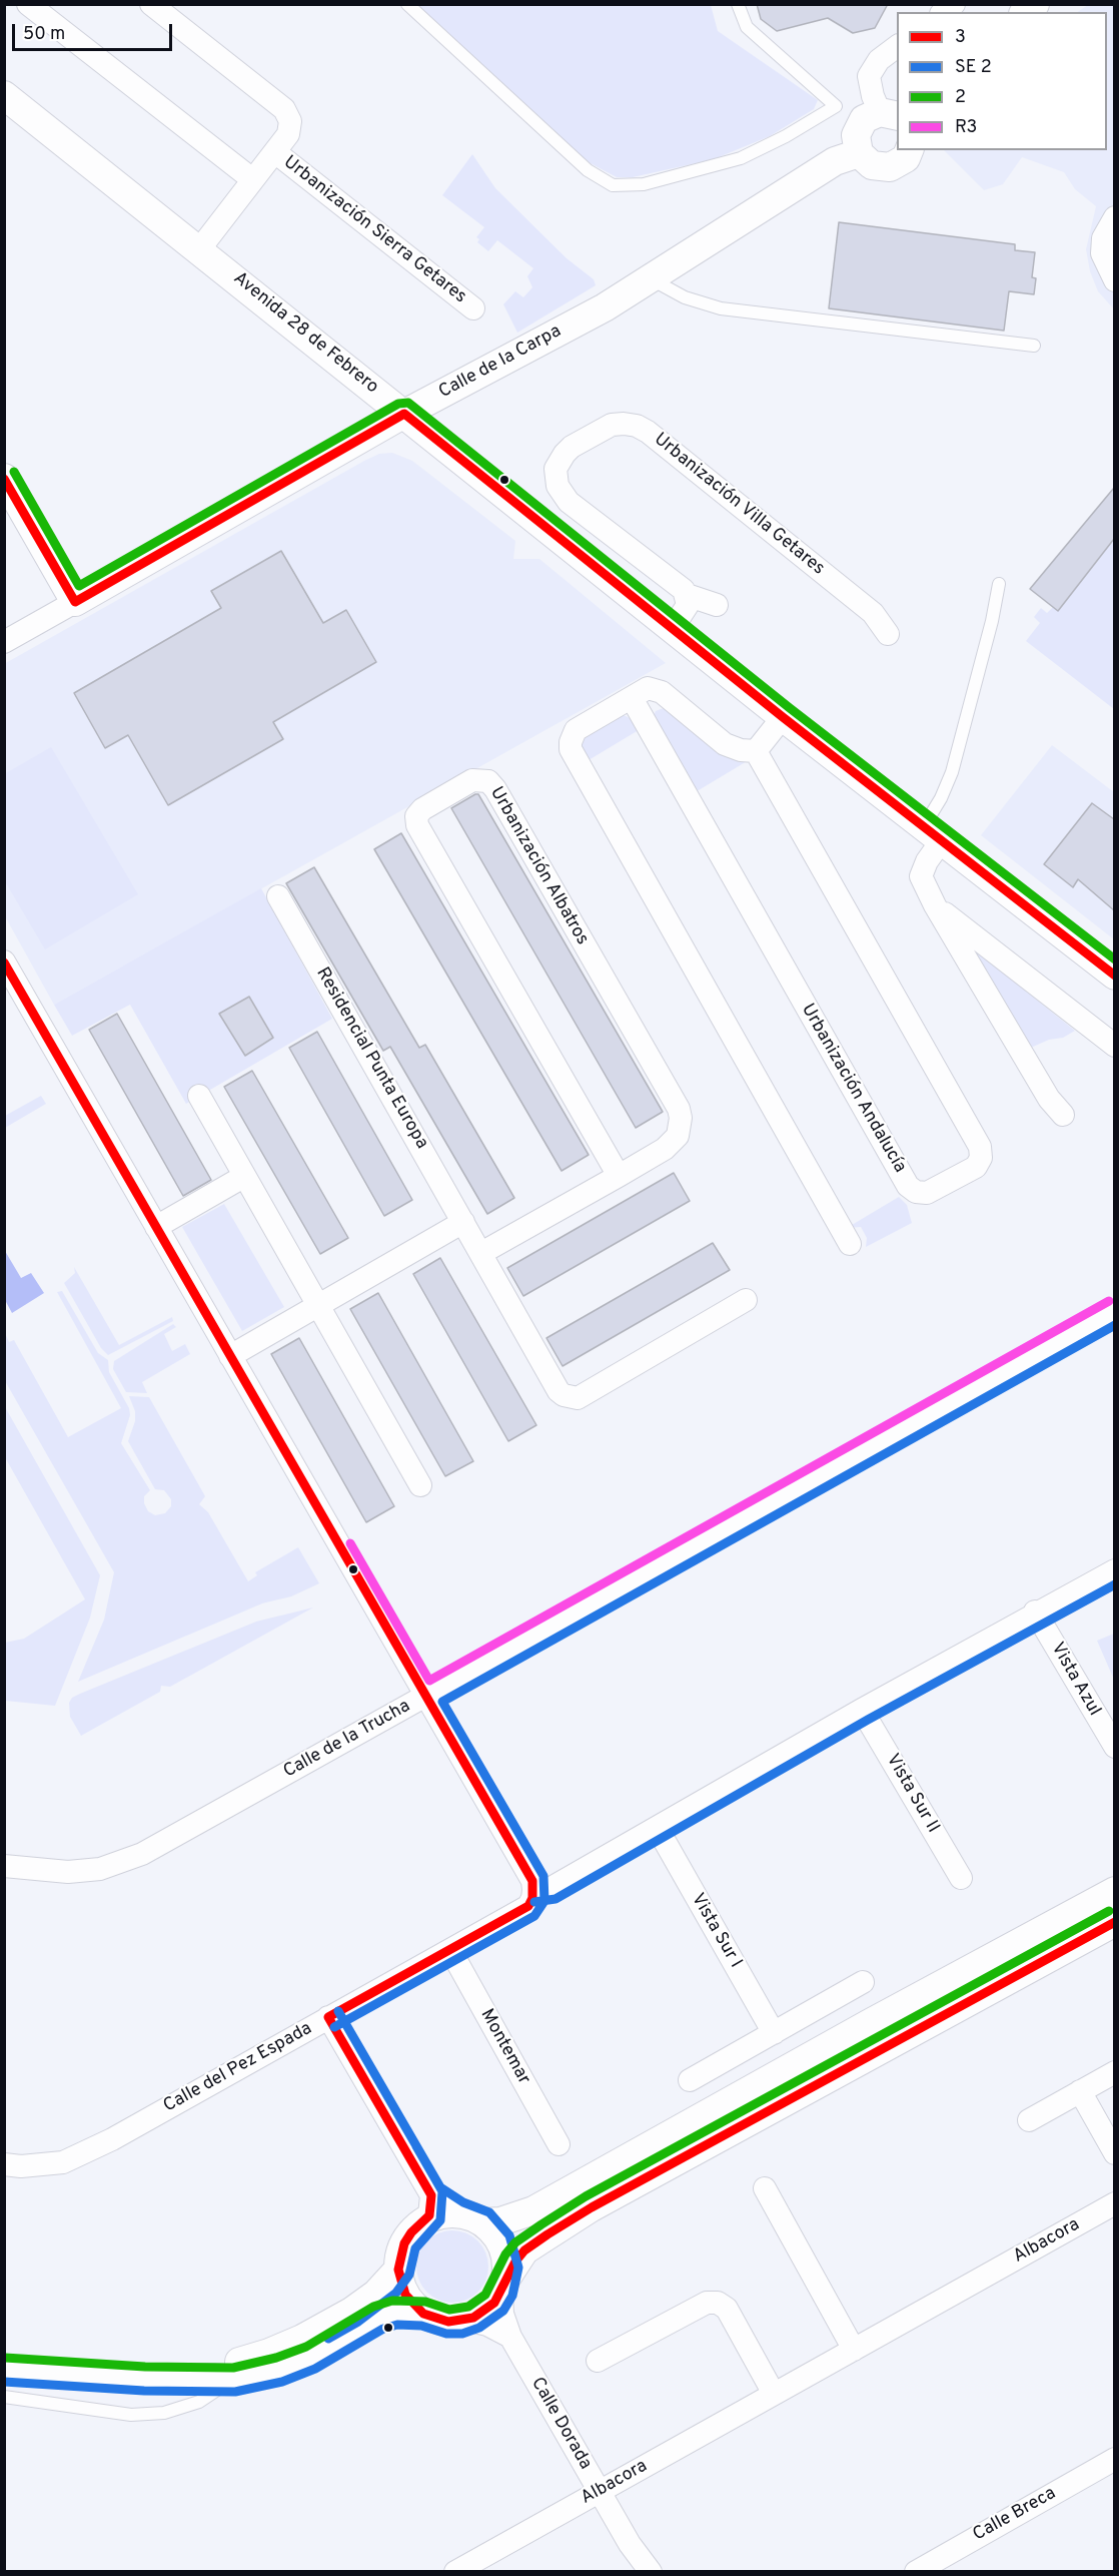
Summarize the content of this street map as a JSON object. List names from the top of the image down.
{
  "streets": {
    "street": [
      "Urbanización Sierra Getares",
      "Avenida 28 de Febrero",
      "Calle de la Carpa",
      "Urbanización Villa Getares",
      "Urbanización Albatros",
      "Residencial Punta Europa",
      "Urbanización Andalucía",
      "Vista Azul",
      "Calle de la Trucha",
      "Vista Sur II",
      "Vista Sur I",
      "Montemar",
      "Calle del Pez Espada",
      "Albacora",
      "Calle Dorada",
      "Calle Breca"
    ]
  },
  "crossings": [
    ["Avenida 28 de Febrero", "Calle de la Carpa"],
    ["Urbanización Albatros", "Residencial Punta Europa"],
    ["Montemar", "Calle del Pez Espada"],
    ["Albacora", "Calle Dorada"]
  ],
  "lines": ["transit line 2", "transit line 3", "transit line R3"],
  "legend": [
    "3",
    "SE 2",
    "2",
    "R3"
  ],
  "scale_bar": "50 m"
}
